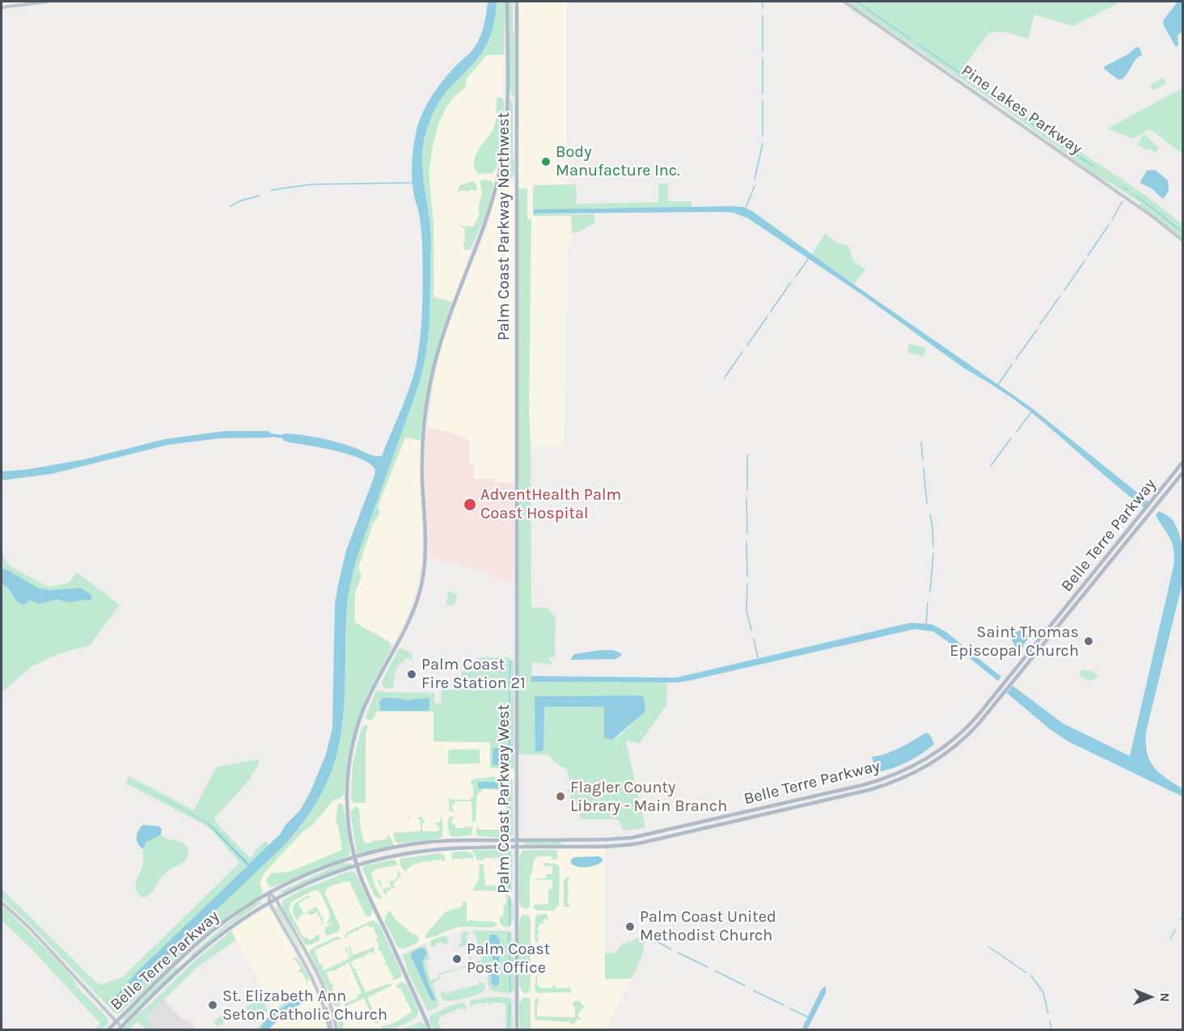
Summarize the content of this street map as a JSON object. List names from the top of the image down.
{
  "streets": {
    "main road": ["Palm Coast Parkway Northwest", "Belle Terre Parkway", "Palm Coast Parkway West"],
    "street": ["Pine Lakes Parkway"]
  },
  "crossings": [
    ["Palm Coast Parkway Northwest", "Palm Coast Parkway West"],
    ["Belle Terre Parkway", "Palm Coast Parkway West"]
  ],
  "places": [
    "Body Manufacture Inc.",
    "AdventHealth Palm Coast Hospital",
    "Saint Thomas Episcopal Church",
    "Palm Coast Fire Station 21",
    "Flagler County Library - Main Branch",
    "Palm Coast United Methodist Church",
    "Palm Coast Post Office",
    "St. Elizabeth Ann Seton Catholic Church"
  ],
  "north": "right"
}
